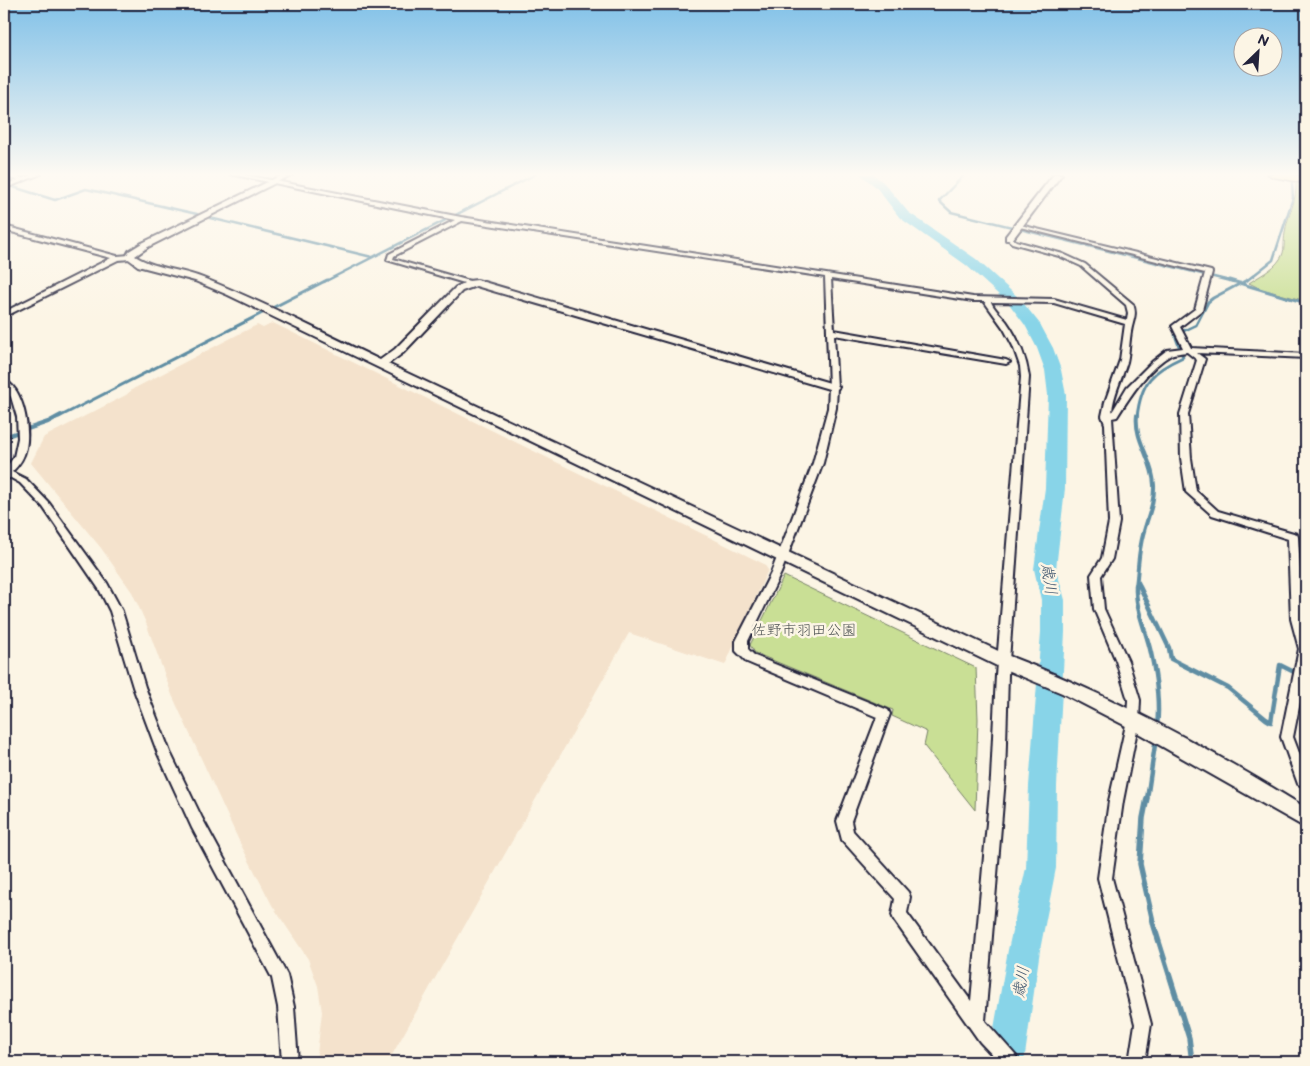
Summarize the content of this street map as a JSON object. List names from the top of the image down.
{
  "water": ["歳川"],
  "parks": ["佐野市羽田公園"],
  "north": "top right"
}
